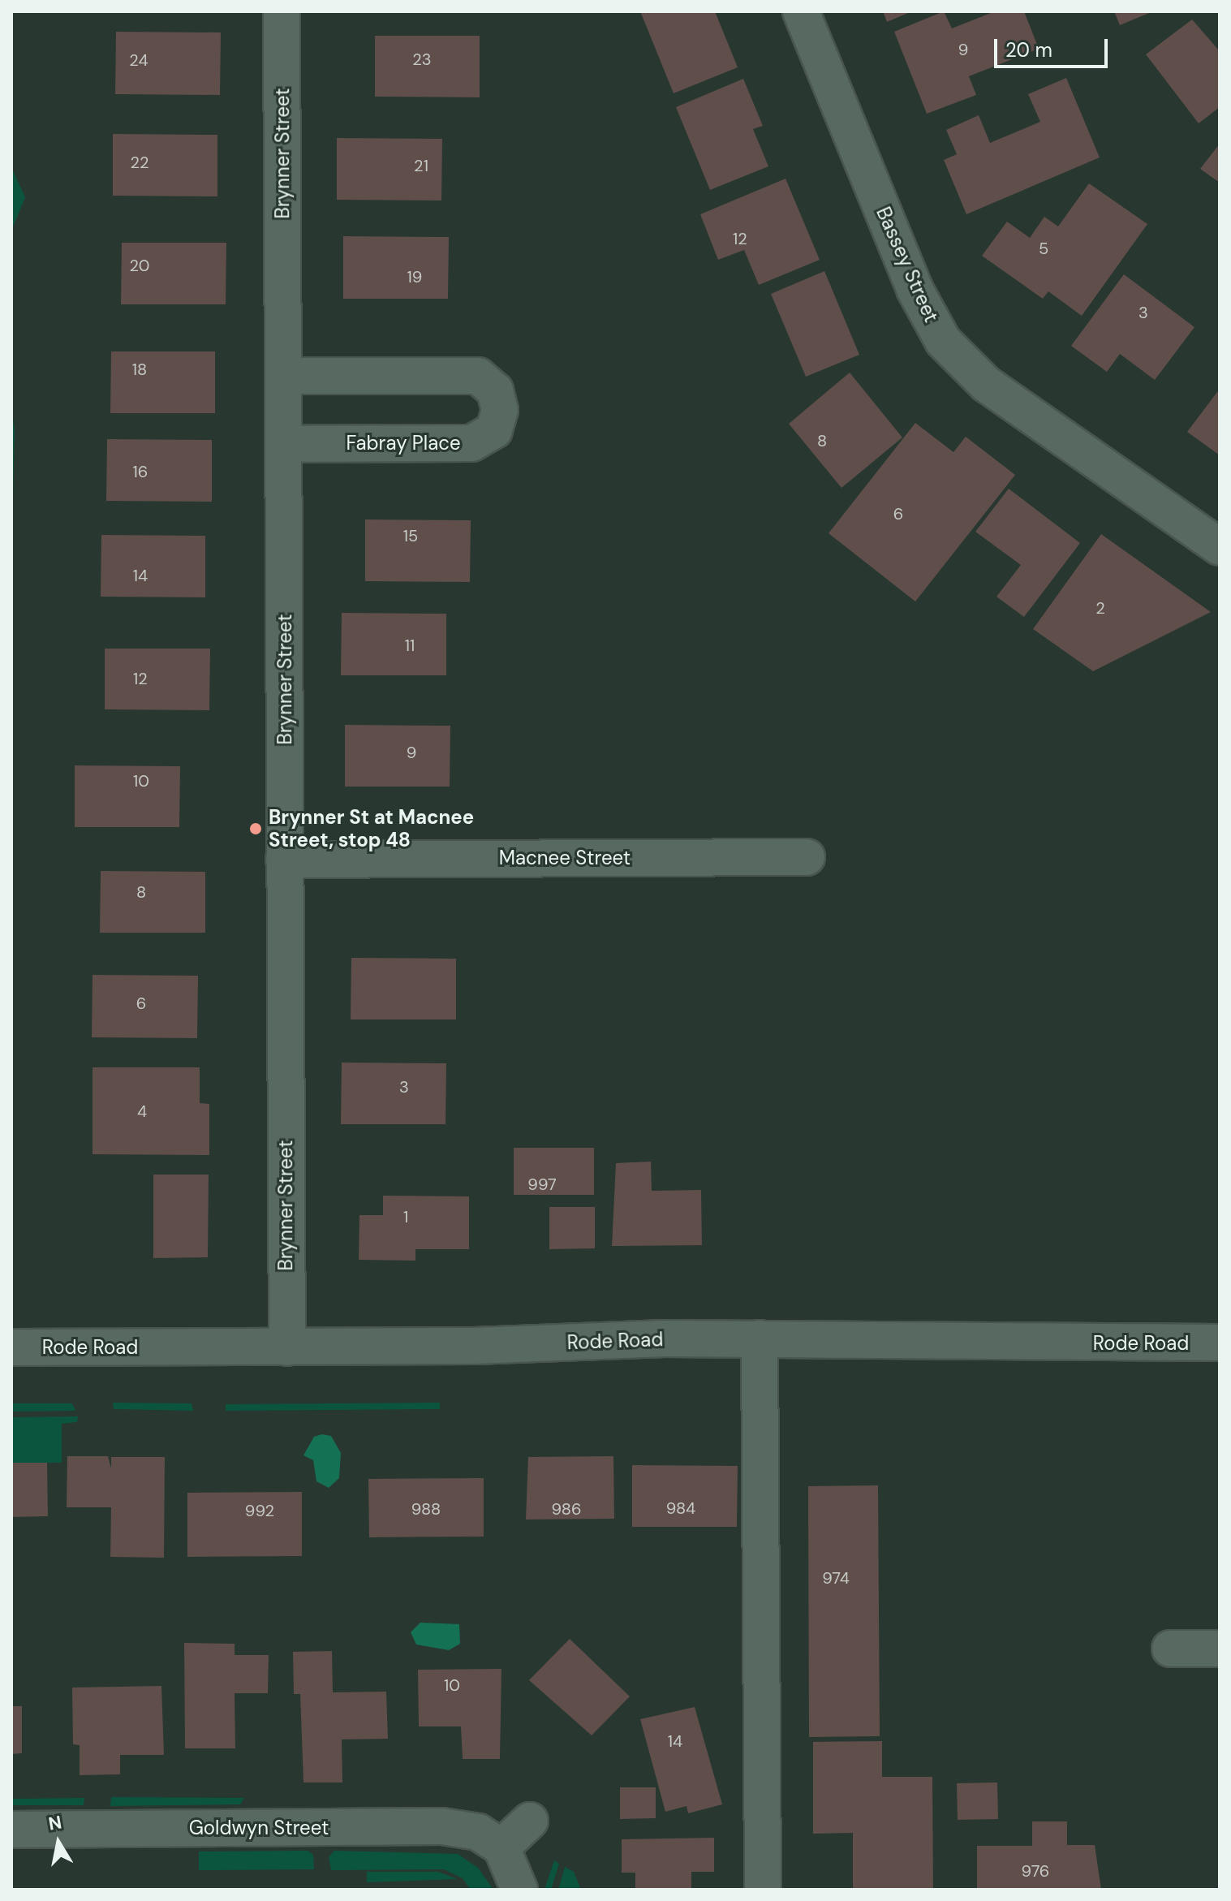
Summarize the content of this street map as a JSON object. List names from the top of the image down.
{
  "streets": {
    "street": [
      "Brynner Street",
      "Bassey Street",
      "Fabray Place",
      "Macnee Street",
      "Rode Road",
      "Goldwyn Street"
    ]
  },
  "crossings": [
    ["Brynner Street", "Fabray Place"],
    ["Brynner Street", "Macnee Street"],
    ["Brynner Street", "Rode Road"]
  ],
  "places": ["Brynner St at Macnee Street, stop 48"],
  "house_numbers": [
    "9",
    "23",
    "24",
    "22",
    "21",
    "12",
    "5",
    "20",
    "19",
    "3",
    "18",
    "8",
    "16",
    "6",
    "15",
    "14",
    "2",
    "11",
    "12",
    "9",
    "10",
    "8",
    "6",
    "3",
    "4",
    "997",
    "1",
    "984",
    "988",
    "986",
    "992",
    "974",
    "10",
    "14",
    "976"
  ],
  "scale_bar": "20 m",
  "north": "top"
}
